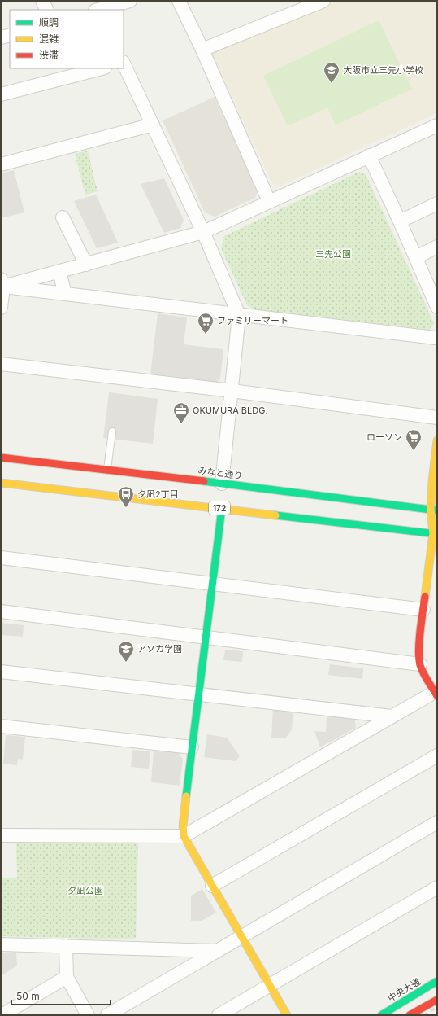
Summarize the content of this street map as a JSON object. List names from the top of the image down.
{
  "streets": {
    "main road": ["みなと通り", "172", "中央大通"]
  },
  "parks": ["三先公園", "夕凪公園"],
  "places": {
    "school or university": ["大阪市立三先小学校", "アソカ学園"],
    "supermarket": ["ファミリーマート", "ローソン"],
    "office": ["OKUMURA BLDG."],
    "bus stop": ["夕凪2丁目"]
  },
  "legend": ["順調", "混雑", "渋滞"],
  "scale_bar": "50 m"
}
